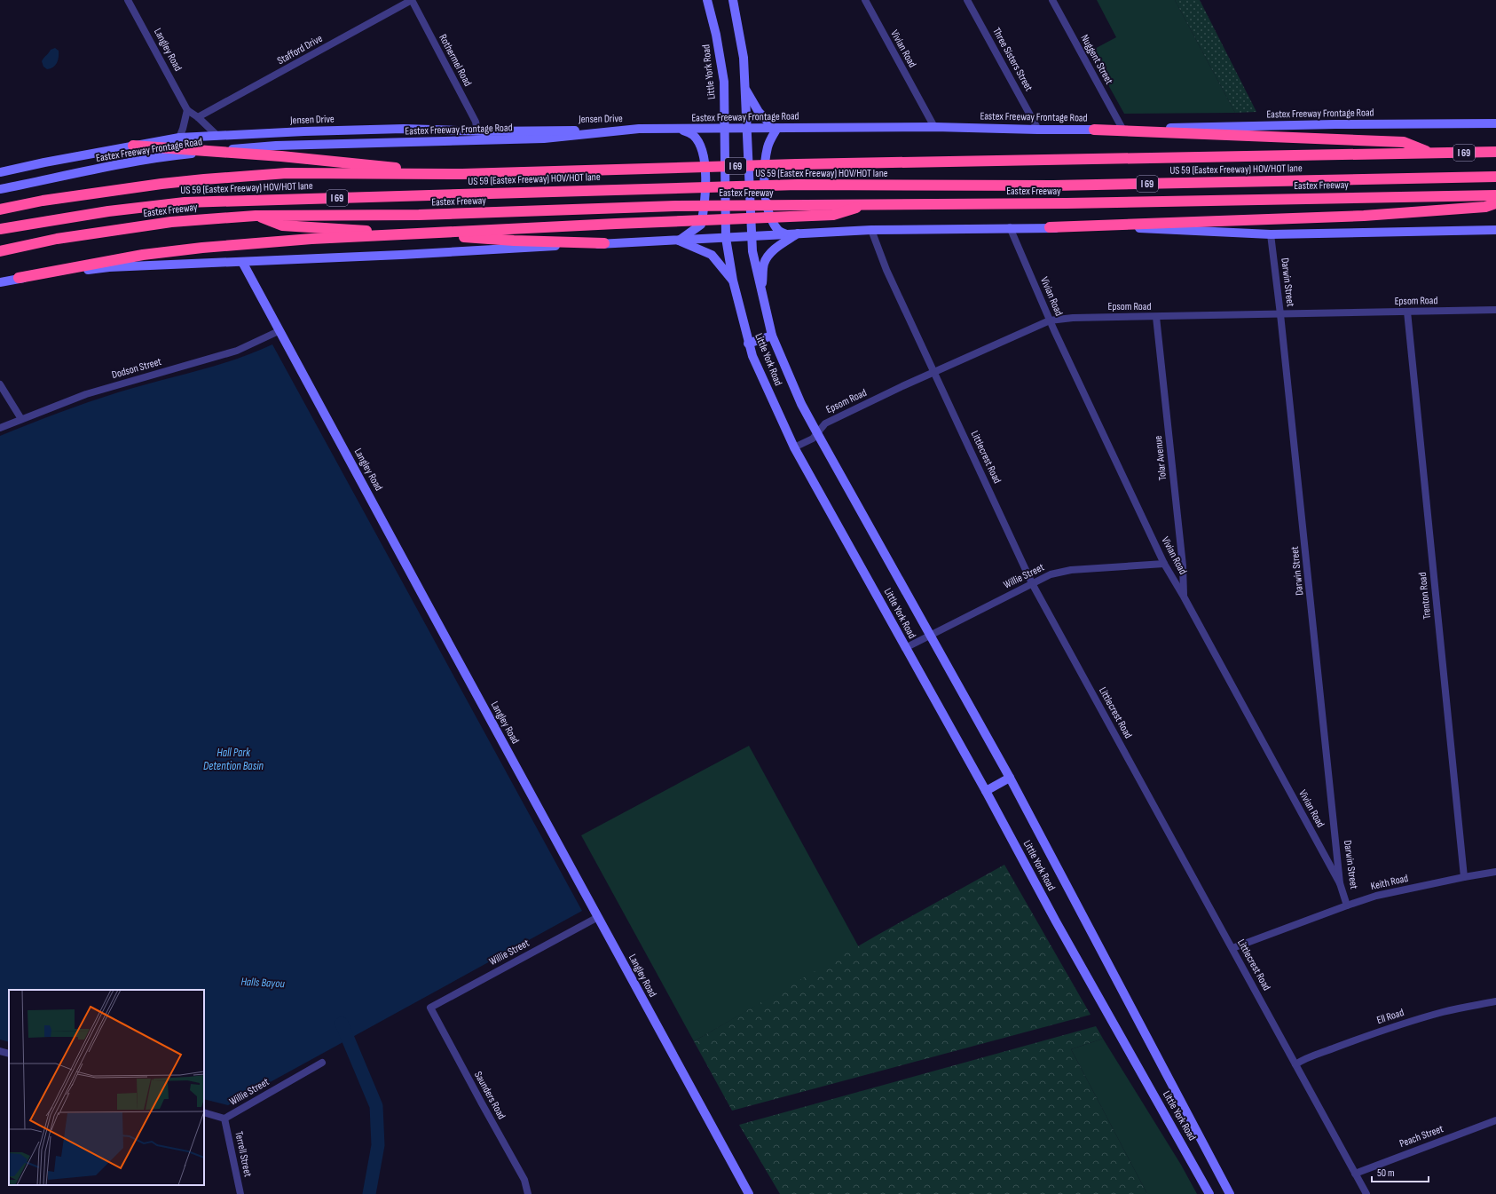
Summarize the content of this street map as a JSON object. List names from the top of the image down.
{
  "streets": {
    "highway": ["I 69", "US 59 (Eastex Freeway) HOV/HOT lane", "Eastex Freeway"],
    "main road": [
      "Langley Road",
      "Little York Road",
      "Eastex Freeway Frontage Road",
      "Jensen Drive"
    ],
    "street": [
      "Vivian Road",
      "Stafford Drive",
      "Three Sisters Street",
      "Nuggent Street",
      "Rothermel Road",
      "Darwin Street",
      "Epsom Road",
      "Dodson Street",
      "Littlecrest Road",
      "Tolar Avenue",
      "Willie Street",
      "Trenton Road",
      "Keith Road",
      "Ell Road",
      "Saunders Road",
      "Peach Street",
      "Terrell Street"
    ]
  },
  "crossings": [
    ["Vivian Road", "Eastex Freeway Frontage Road"],
    ["Vivian Road", "Darwin Street"],
    ["Vivian Road", "Epsom Road"],
    ["Vivian Road", "Tolar Avenue"],
    ["Vivian Road", "Willie Street"],
    ["Langley Road", "Stafford Drive"],
    ["Langley Road", "Jensen Drive"],
    ["Langley Road", "Dodson Street"],
    ["Langley Road", "Willie Street"],
    ["Stafford Drive", "Rothermel Road"],
    ["Three Sisters Street", "Eastex Freeway Frontage Road"],
    ["Nuggent Street", "Eastex Freeway Frontage Road"],
    ["Rothermel Road", "Jensen Drive"],
    ["Little York Road", "Eastex Freeway Frontage Road"],
    ["Little York Road", "Epsom Road"],
    ["Little York Road", "Willie Street"],
    ["Eastex Freeway Frontage Road", "Jensen Drive"],
    ["Darwin Street", "Epsom Road"],
    ["Darwin Street", "Keith Road"],
    ["Epsom Road", "Littlecrest Road"],
    ["Epsom Road", "Tolar Avenue"],
    ["Epsom Road", "Trenton Road"],
    ["Littlecrest Road", "Willie Street"],
    ["Littlecrest Road", "Keith Road"],
    ["Littlecrest Road", "Ell Road"],
    ["Littlecrest Road", "Peach Street"],
    ["Willie Street", "Saunders Road"],
    ["Willie Street", "Terrell Street"],
    ["Trenton Road", "Keith Road"]
  ],
  "water": ["Hall Park Detention Basin", "Halls Bayou"],
  "scale_bar": "50 m"
}
